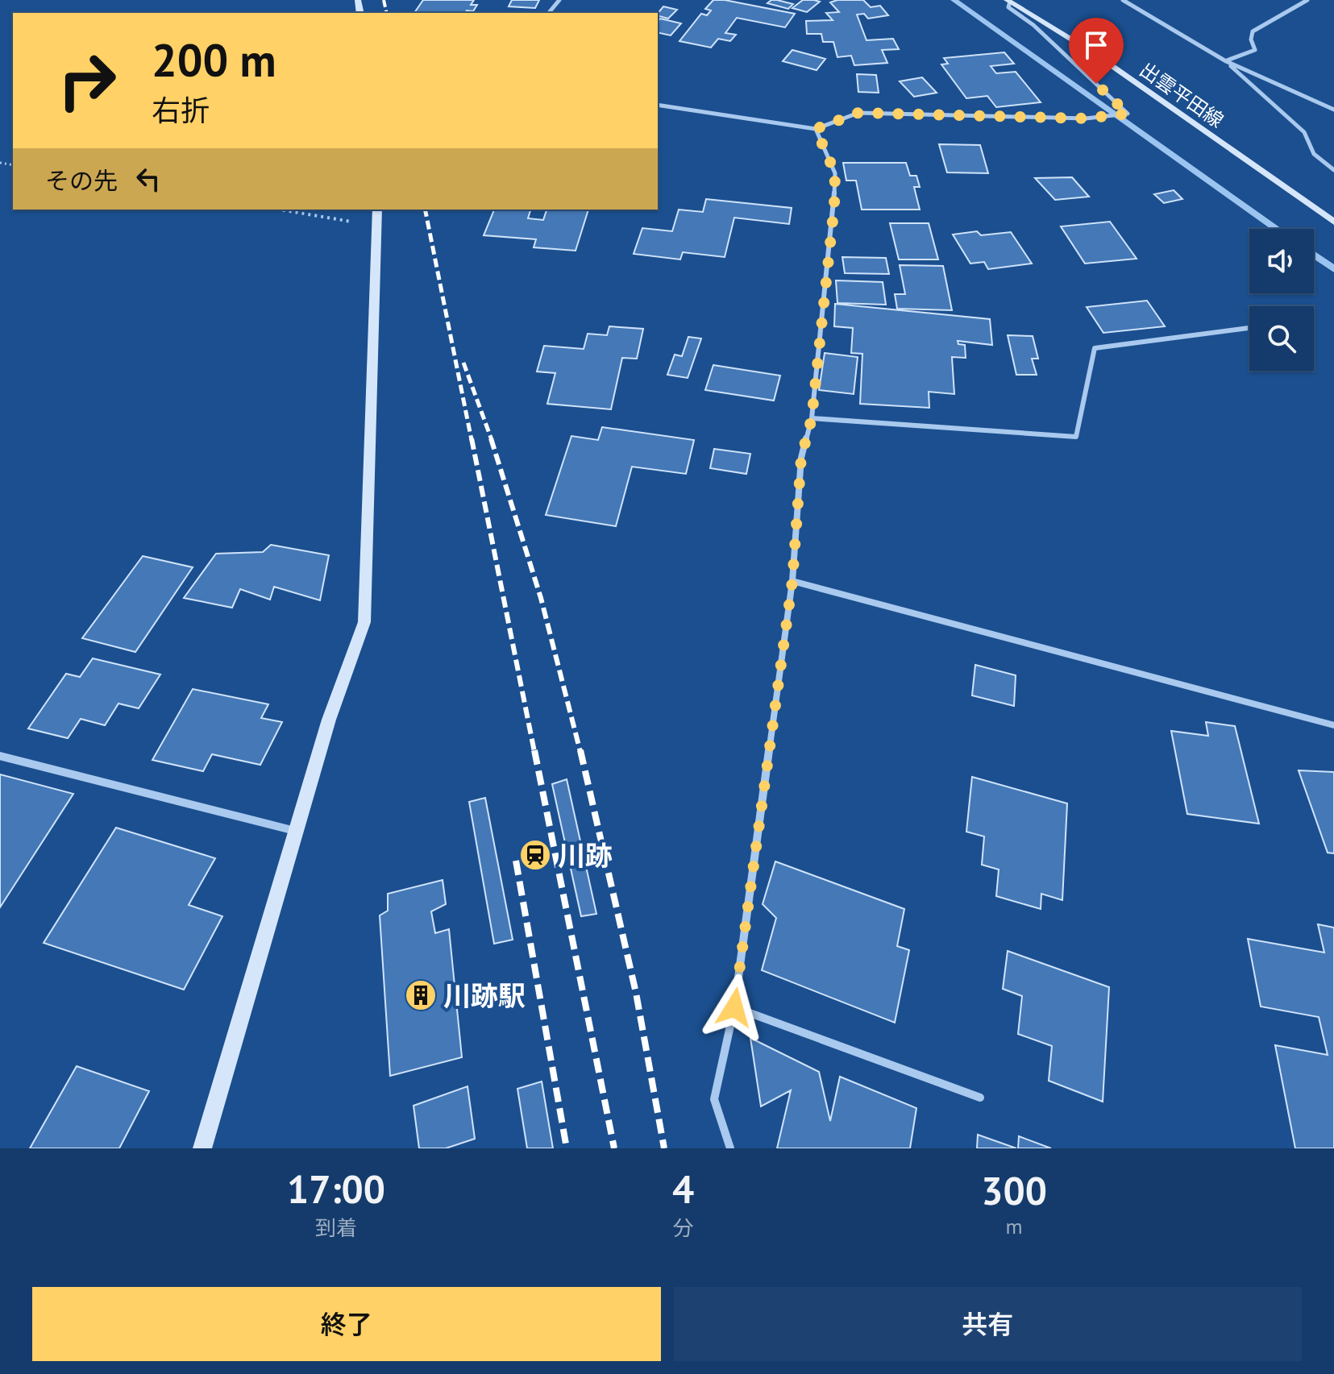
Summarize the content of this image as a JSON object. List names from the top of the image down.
{
  "streets": {
    "street": ["出雲平田線"]
  },
  "places": {
    "station": ["川跡"],
    "building": ["川跡駅"]
  },
  "page": {
    "turn": ["200 m", "右折"],
    "then": "その先",
    "eta": [
      "17:00",
      "到着",
      "4",
      "分",
      "300",
      "m"
    ],
    "buttons": ["終了", "共有"]
  }
}
